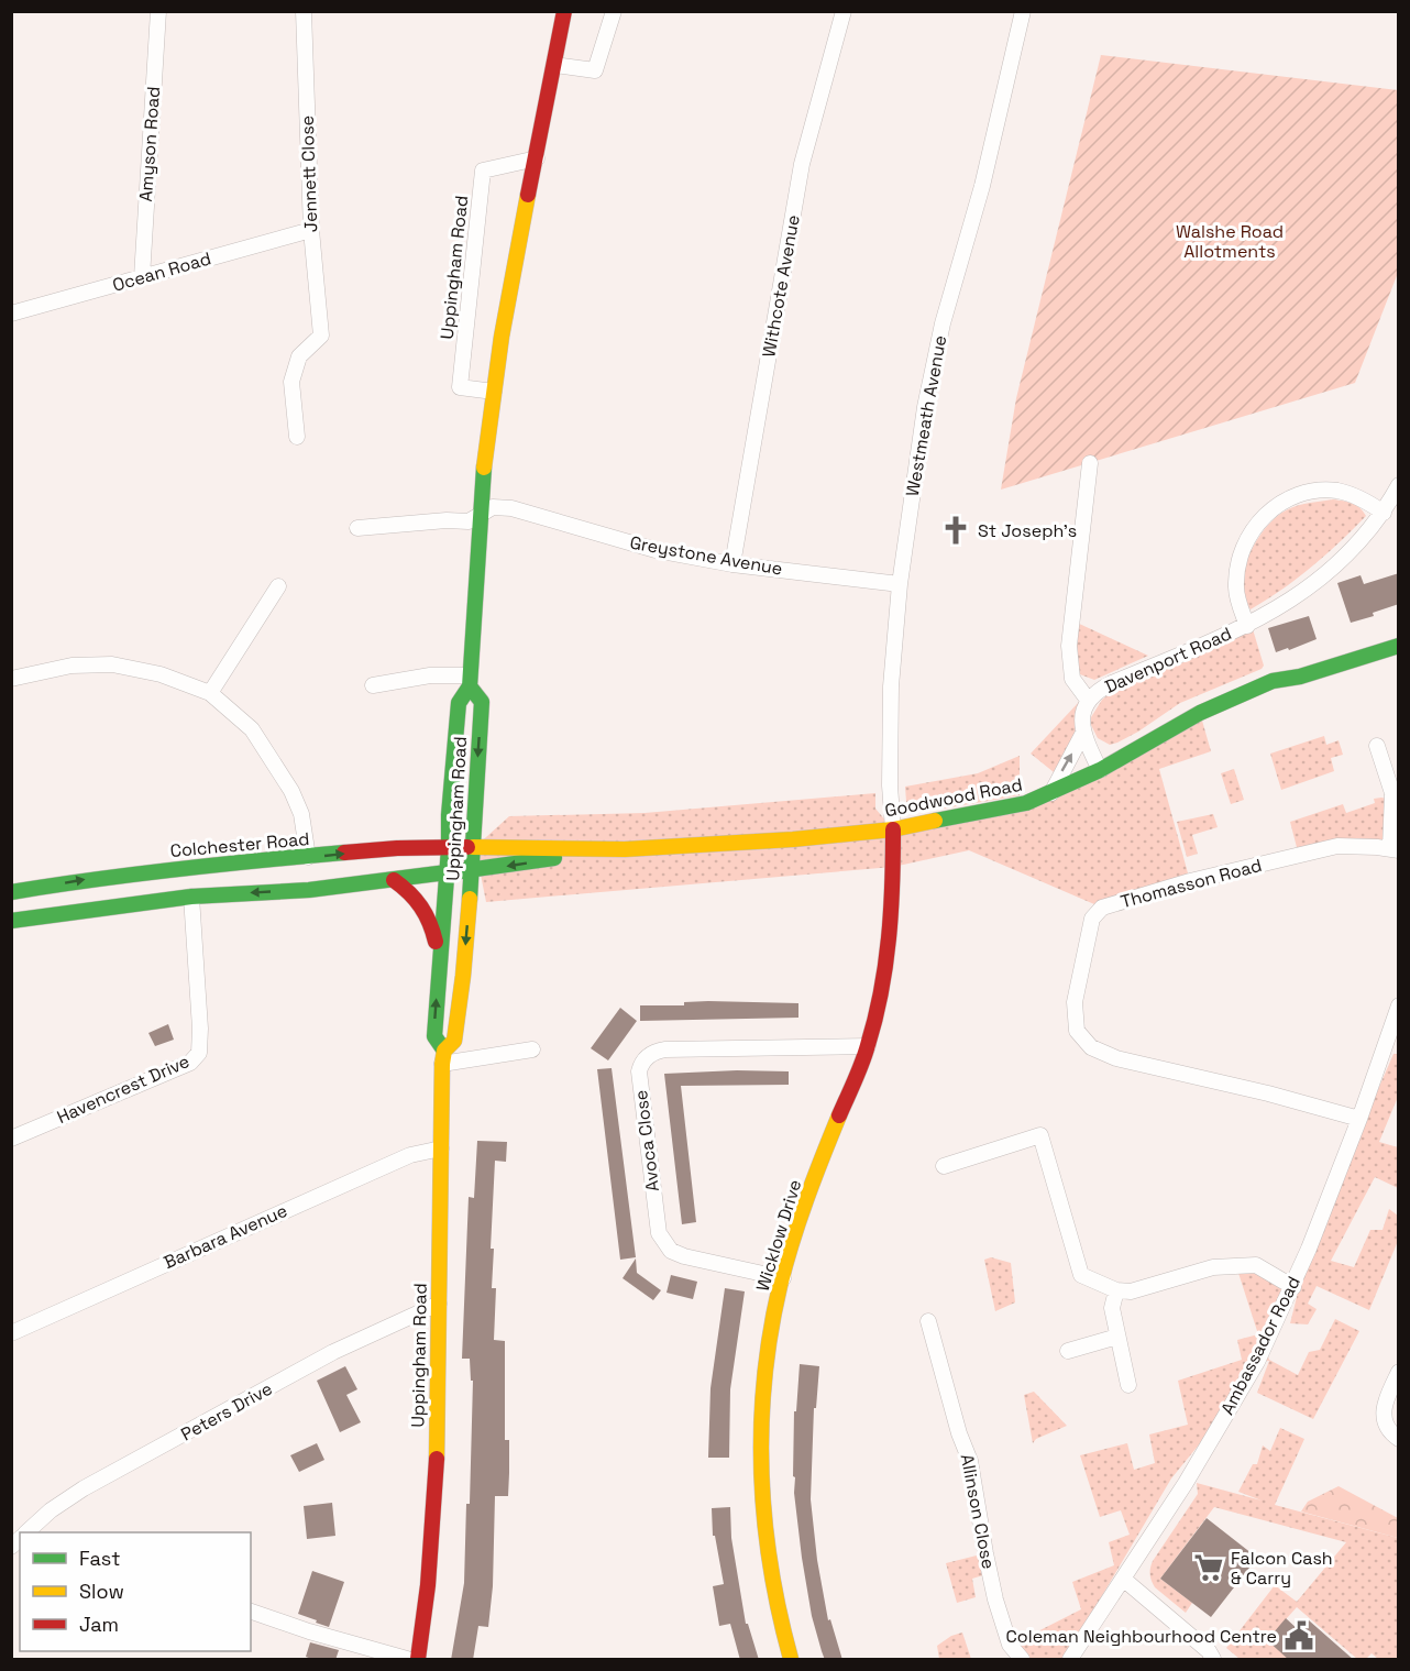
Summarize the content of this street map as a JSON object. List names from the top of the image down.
{
  "streets": {
    "main road": [
      "Uppingham Road",
      "Goodwood Road",
      "Colchester Road",
      "Wicklow Drive"
    ],
    "street": [
      "Amyson Road",
      "Jennett Close",
      "Ocean Road",
      "Withcote Avenue",
      "Westmeath Avenue",
      "Greystone Avenue",
      "Davenport Road",
      "Thomasson Road",
      "Havencrest Drive",
      "Avoca Close",
      "Barbara Avenue",
      "Ambassador Road",
      "Peters Drive",
      "Allinson Close"
    ]
  },
  "crossings": [
    ["Amyson Road", "Ocean Road"],
    ["Jennett Close", "Ocean Road"],
    ["Uppingham Road", "Greystone Avenue"],
    ["Uppingham Road", "Goodwood Road"],
    ["Uppingham Road", "Colchester Road"],
    ["Uppingham Road", "Barbara Avenue"],
    ["Uppingham Road", "Peters Drive"],
    ["Withcote Avenue", "Greystone Avenue"],
    ["Westmeath Avenue", "Greystone Avenue"],
    ["Westmeath Avenue", "Goodwood Road"],
    ["Westmeath Avenue", "Wicklow Drive"],
    ["Goodwood Road", "Colchester Road"],
    ["Goodwood Road", "Wicklow Drive"],
    ["Thomasson Road", "Ambassador Road"],
    ["Avoca Close", "Wicklow Drive"]
  ],
  "parks": ["Walshe Road Allotments"],
  "places": {
    "church": ["St Joseph's"],
    "supermarket": ["Falcon Cash & Carry"],
    "public building": ["Coleman Neighbourhood Centre"]
  },
  "legend": ["Fast", "Slow", "Jam"]
}
